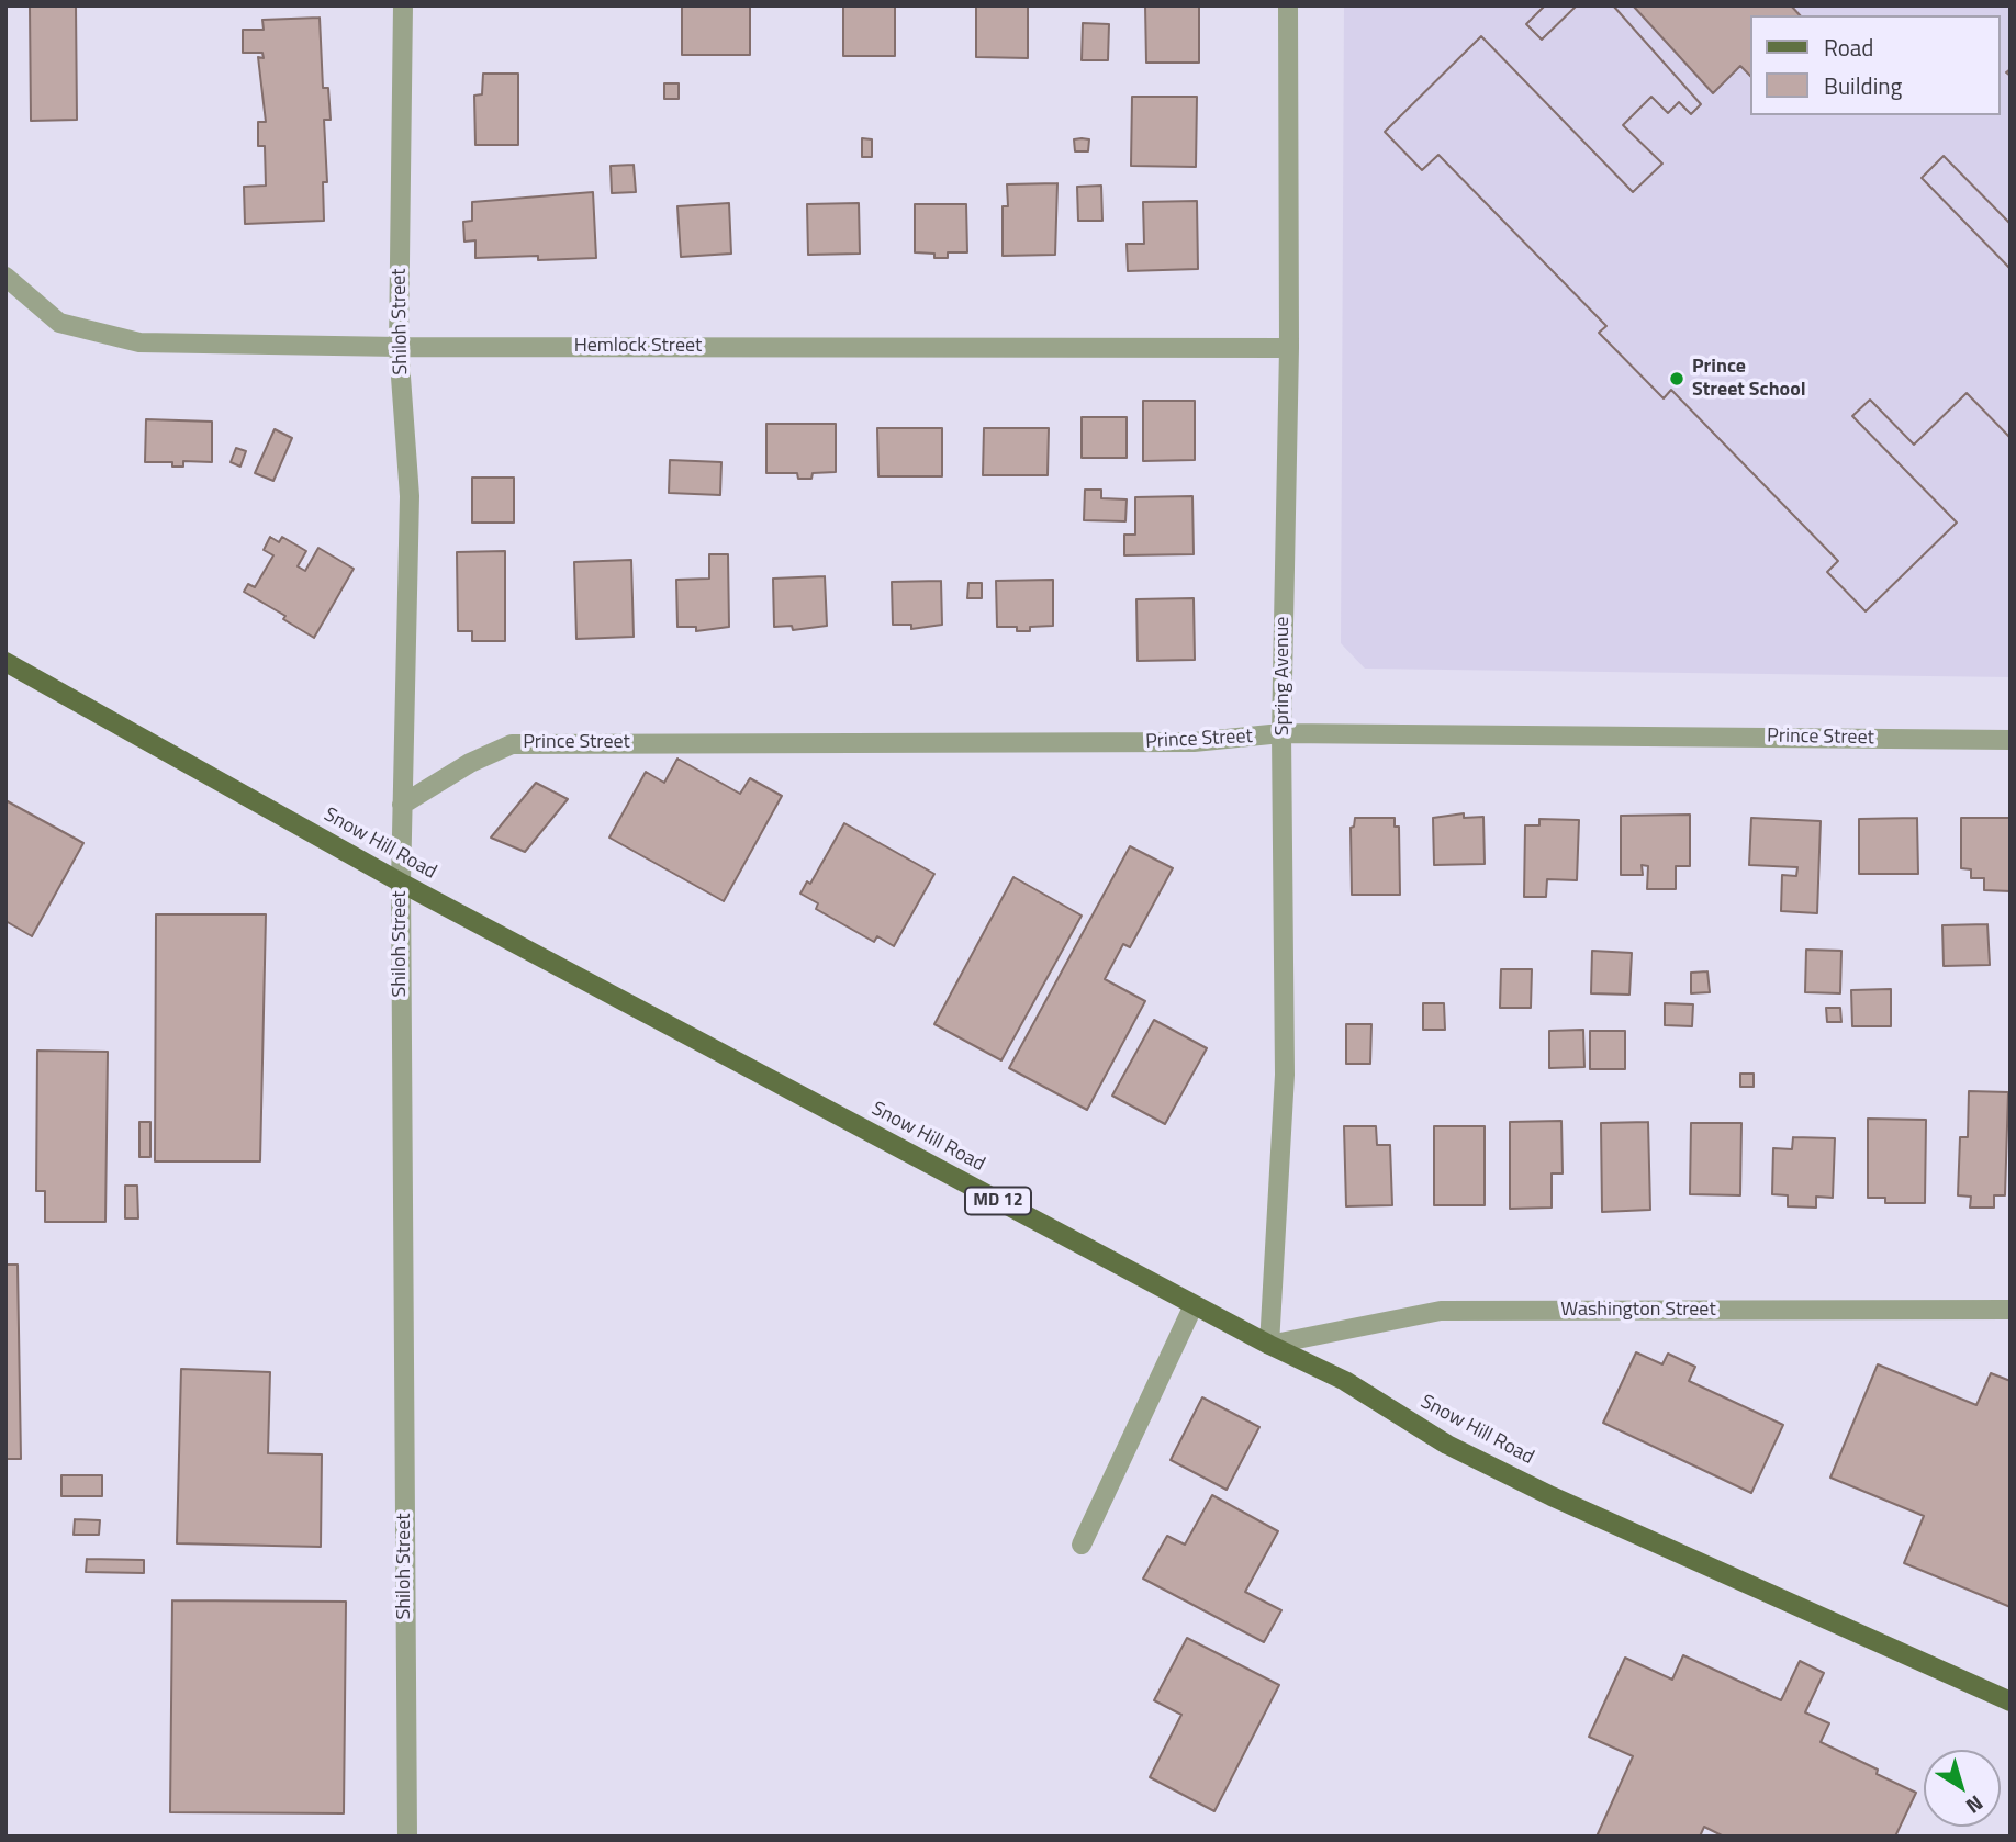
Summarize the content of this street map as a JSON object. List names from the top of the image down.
{
  "streets": {
    "main road": ["Snow Hill Road", "MD 12"],
    "street": [
      "Shiloh Street",
      "Hemlock Street",
      "Spring Avenue",
      "Prince Street",
      "Washington Street"
    ]
  },
  "crossings": [
    ["Shiloh Street", "Hemlock Street"],
    ["Shiloh Street", "Prince Street"],
    ["Shiloh Street", "Snow Hill Road"],
    ["Hemlock Street", "Spring Avenue"],
    ["Spring Avenue", "Prince Street"],
    ["Spring Avenue", "Snow Hill Road"],
    ["Spring Avenue", "Washington Street"],
    ["Snow Hill Road", "Washington Street"]
  ],
  "places": ["Prince Street School"],
  "legend": ["Road", "Building"],
  "north": "bottom right"
}
